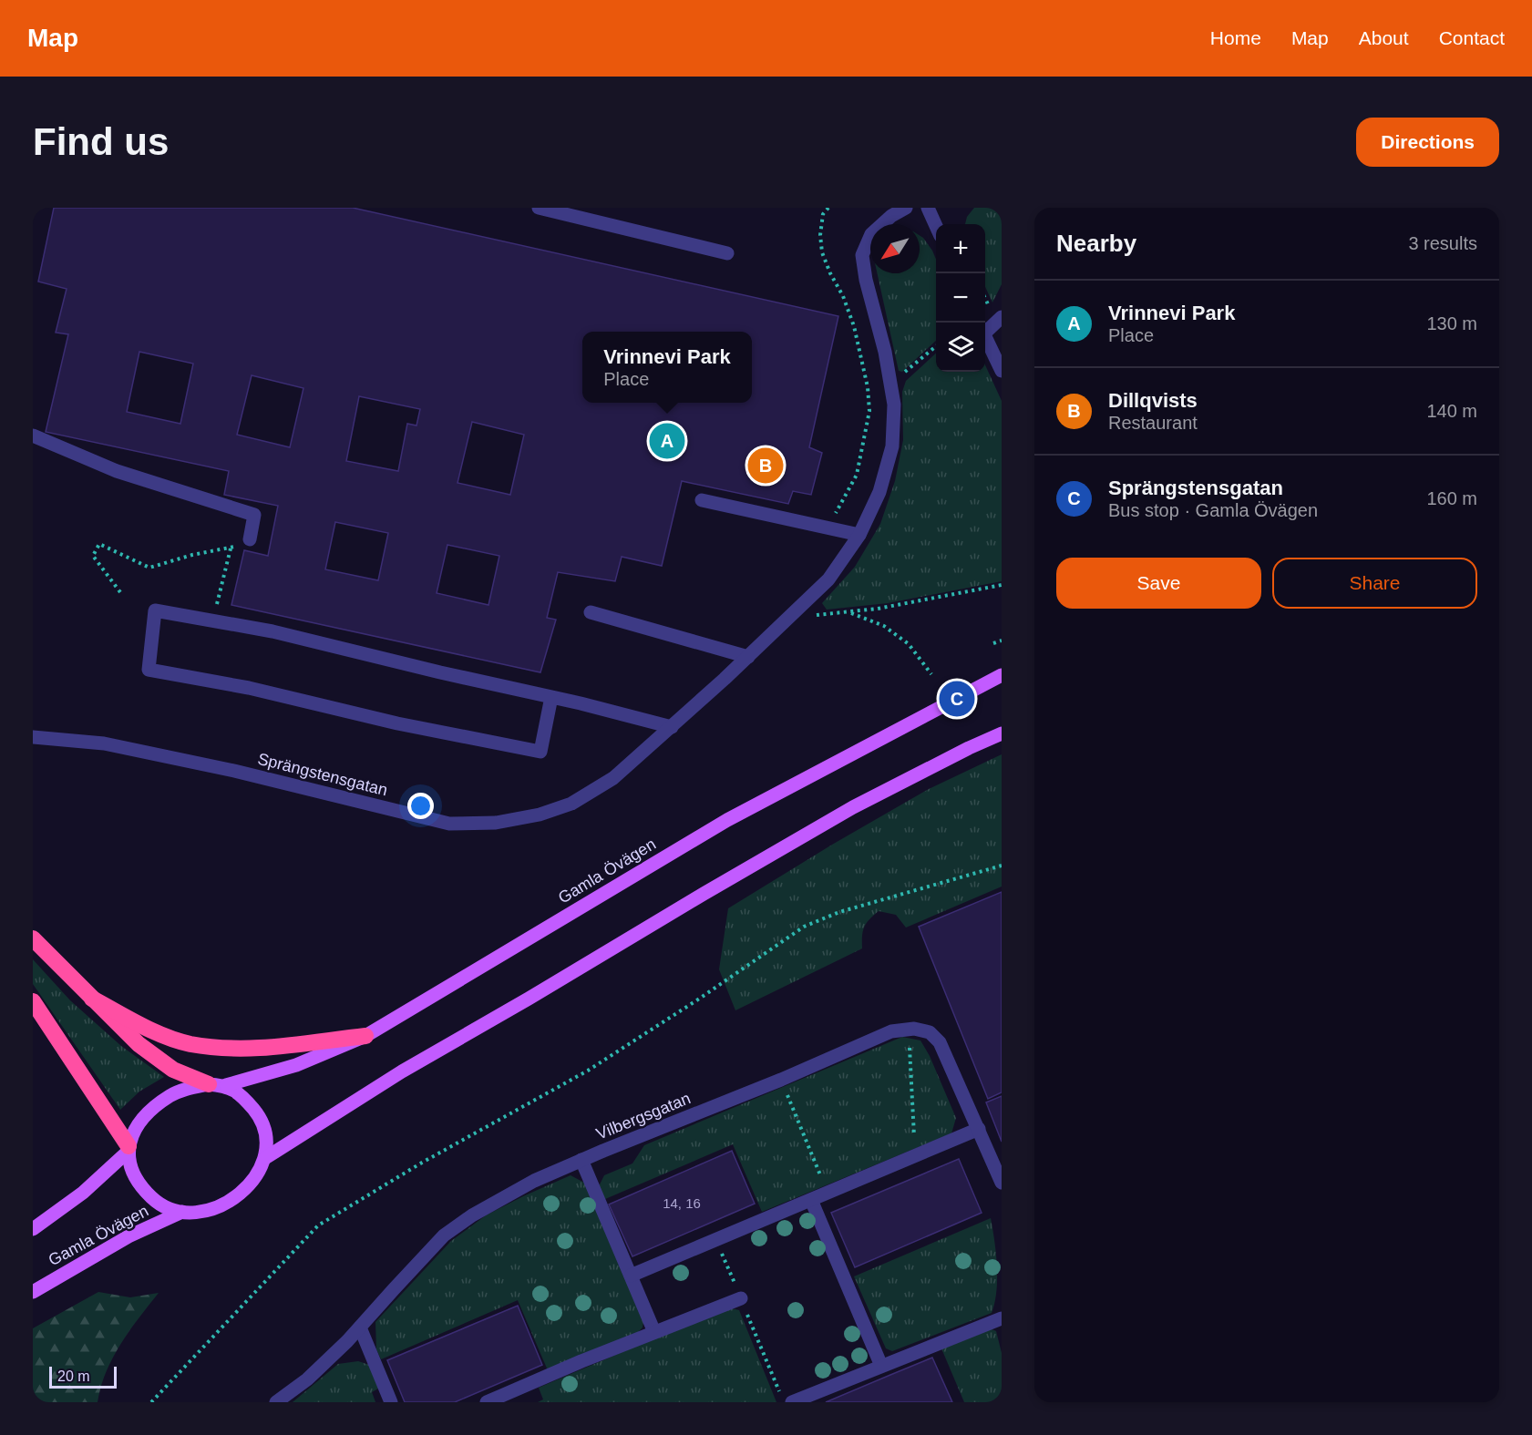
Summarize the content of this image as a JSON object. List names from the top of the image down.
{
  "streets": {
    "main road": ["Gamla Övägen"],
    "street": ["Sprängstensgatan", "Vilbergsgatan"]
  },
  "house_numbers": ["14, 16"],
  "scale_bar": "20 m",
  "north": "bottom left",
  "page": {
    "header": "Map",
    "nav": [
      "Home",
      "Map",
      "About",
      "Contact"
    ],
    "buttons": [
      "Directions",
      ["Save", "Share"]
    ],
    "title": "Find us",
    "heading": ["Nearby", "3 results"],
    "map_buttons": ["+", "−"],
    "list": [
      {
        "mark": "A",
        "name": "Vrinnevi Park",
        "note": "Place",
        "value": "130 m"
      },
      {
        "mark": "B",
        "name": "Dillqvists",
        "note": "Restaurant",
        "value": "140 m"
      },
      {
        "mark": "C",
        "name": "Sprängstensgatan",
        "note": "Bus stop · Gamla Övägen",
        "value": "160 m"
      }
    ],
    "popup": ["Vrinnevi Park", "Place"],
    "pins": ["A", "B", "C"],
    "scale": "20 m"
  }
}
